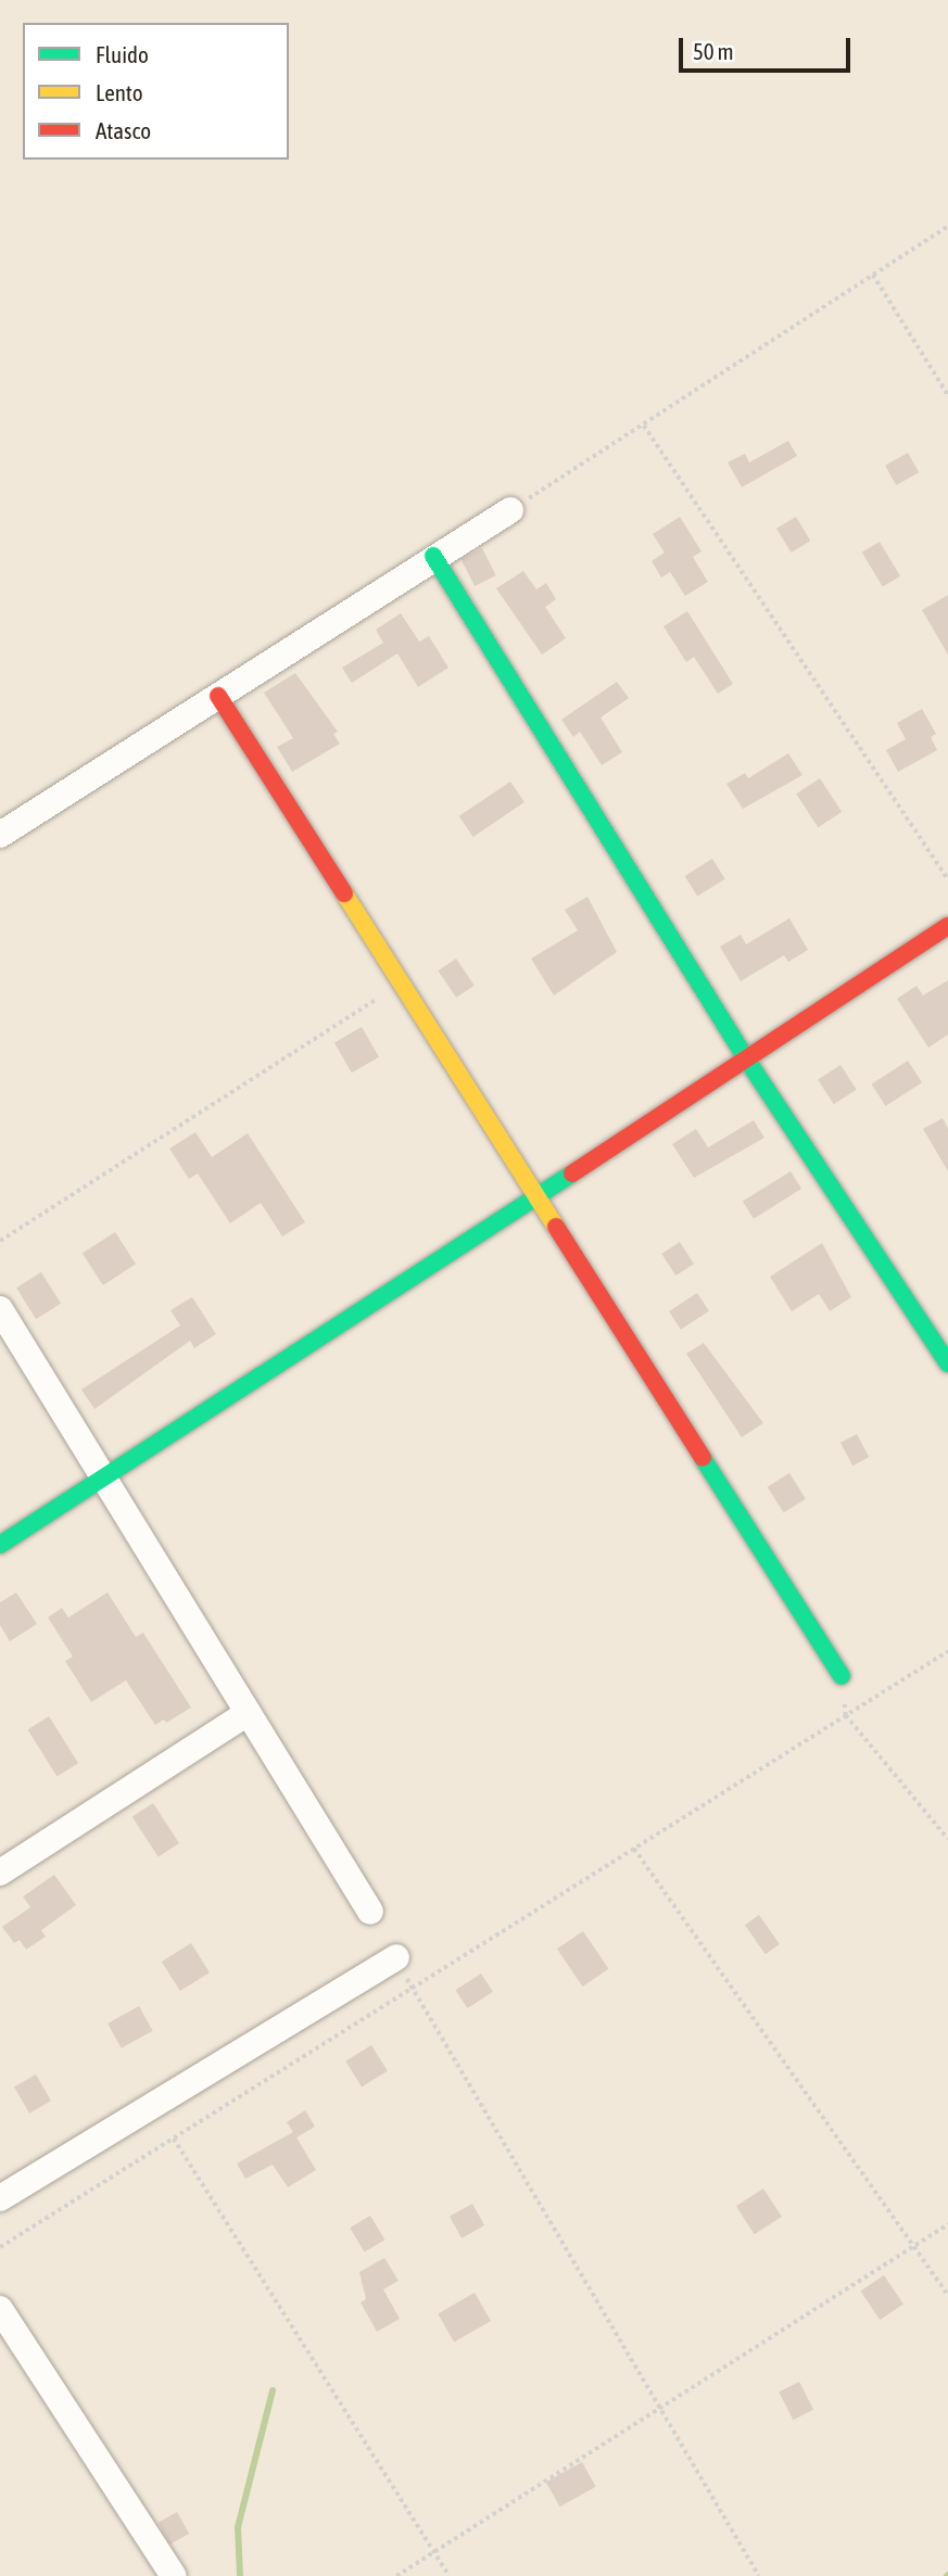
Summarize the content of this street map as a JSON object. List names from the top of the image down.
{
  "legend": ["Fluido", "Lento", "Atasco"],
  "scale_bar": "50 m"
}
